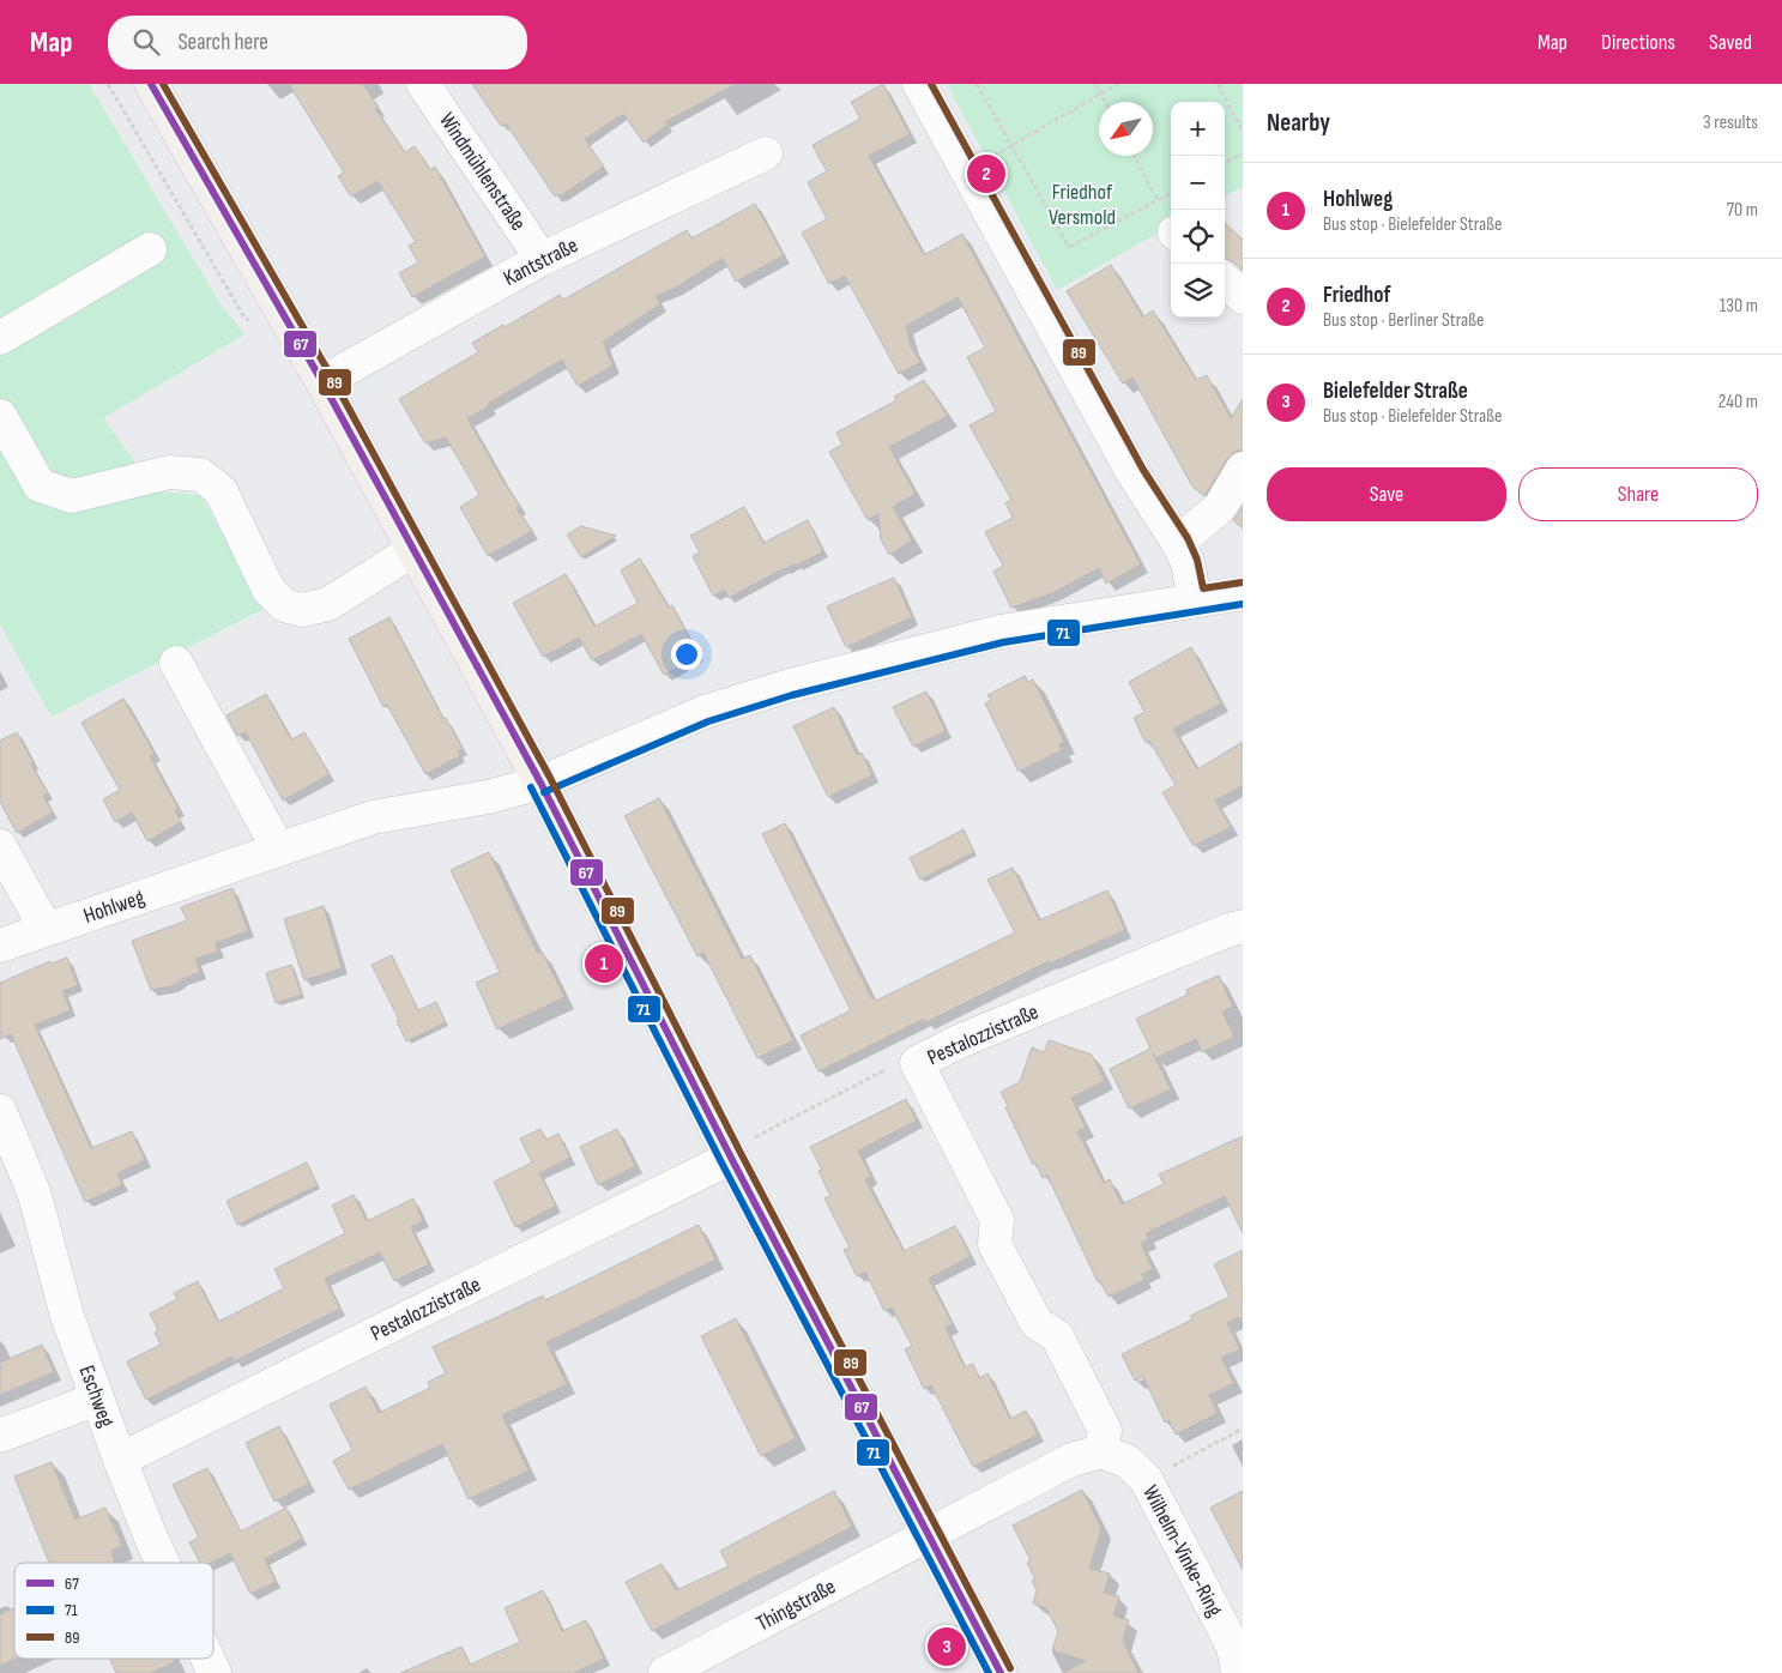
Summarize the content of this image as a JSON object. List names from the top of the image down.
{
  "streets": {
    "street": [
      "Windmühlenstraße",
      "Kantstraße",
      "Hohlweg",
      "Pestalozzistraße",
      "Eschweg",
      "Wilhelm-Vinke-Ring",
      "Thingstraße"
    ]
  },
  "crossings": [
    ["Windmühlenstraße", "Kantstraße"],
    ["Pestalozzistraße", "Eschweg"]
  ],
  "parks": ["Friedhof Versmold"],
  "lines": ["transit line 67", "transit line 89", "transit line 71"],
  "legend": ["67", "71", "89"],
  "north": "bottom left",
  "page": {
    "header": "Map",
    "search": "Search here",
    "nav": ["Map", "Directions", "Saved"],
    "heading": ["Nearby", "3 results"],
    "map_buttons": ["+", "−"],
    "pins": ["2", "1", "3"],
    "list": [
      {
        "mark": "1",
        "name": "Hohlweg",
        "note": "Bus stop · Bielefelder Straße",
        "value": "70 m"
      },
      {
        "mark": "2",
        "name": "Friedhof",
        "note": "Bus stop · Berliner Straße",
        "value": "130 m"
      },
      {
        "mark": "3",
        "name": "Bielefelder Straße",
        "note": "Bus stop · Bielefelder Straße",
        "value": "240 m"
      }
    ],
    "buttons": ["Save", "Share"]
  }
}
